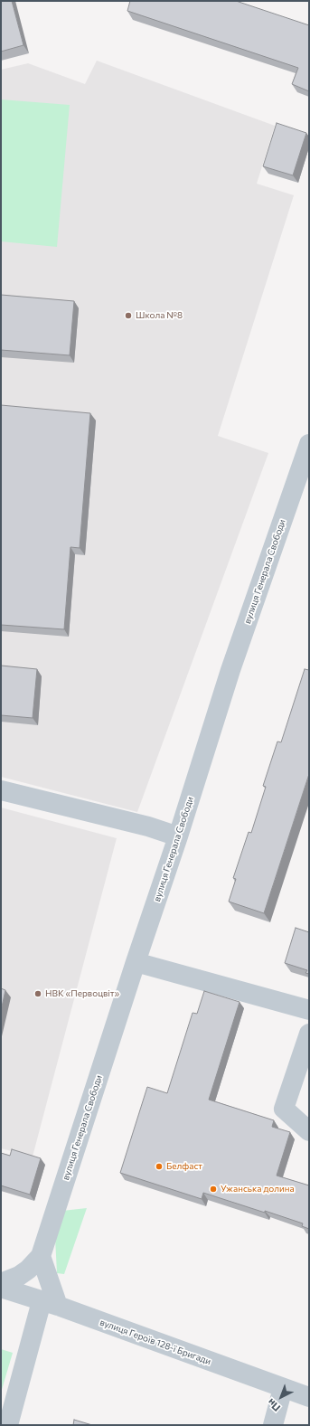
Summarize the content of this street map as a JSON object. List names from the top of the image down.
{
  "streets": {
    "street": ["вулиця Генерала Свободи", "вулиця Героїв 128-ї Бригади"]
  },
  "places": [
    "Школа №8",
    "НВК «Первоцвіт»",
    "Белфаст",
    "Ужанська долина"
  ],
  "north": "bottom left"
}
